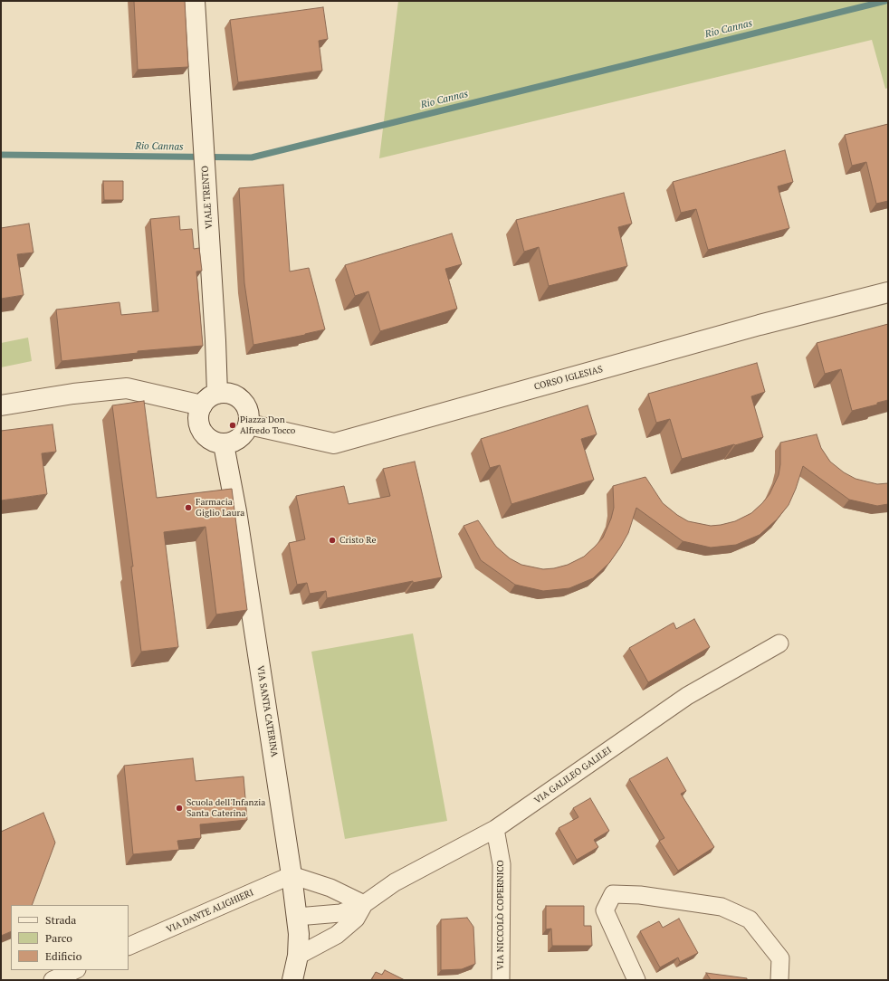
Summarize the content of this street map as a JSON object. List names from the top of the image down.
{
  "streets": {
    "main road": ["VIALE TRENTO", "CORSO IGLESIAS", "VIA SANTA CATERINA"],
    "street": ["VIA GALILEO GALILEI", "VIA DANTE ALIGHIERI", "VIA NICCOLÒ COPERNICO"]
  },
  "crossings": [
    ["VIALE TRENTO", "CORSO IGLESIAS"],
    ["VIALE TRENTO", "VIA SANTA CATERINA"],
    ["CORSO IGLESIAS", "VIA SANTA CATERINA"],
    ["VIA SANTA CATERINA", "VIA GALILEO GALILEI"],
    ["VIA SANTA CATERINA", "VIA DANTE ALIGHIERI"],
    ["VIA GALILEO GALILEI", "VIA NICCOLÒ COPERNICO"]
  ],
  "water": ["Rio Cannas"],
  "places": [
    "Piazza Don Alfredo Tocco",
    "Farmacia Giglio Laura",
    "Cristo Re",
    "Scuola dell'Infanzia Santa Caterina"
  ],
  "legend": ["Strada", "Parco", "Edificio"]
}
